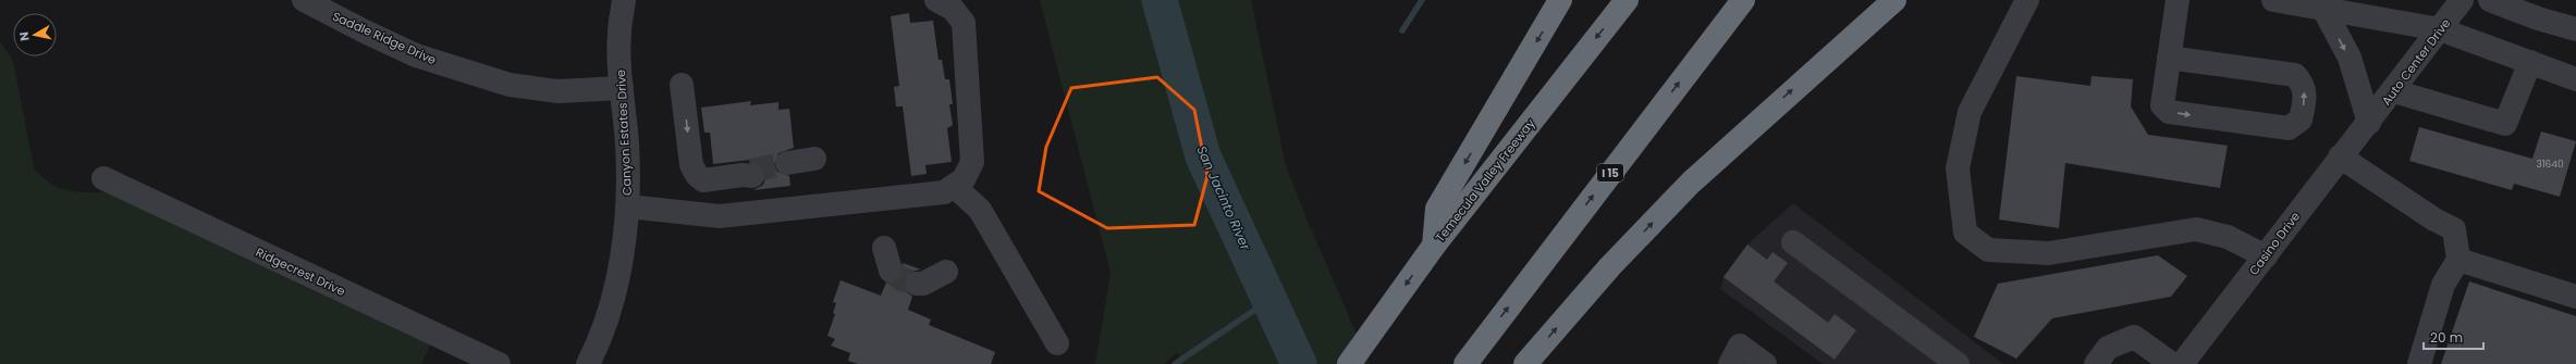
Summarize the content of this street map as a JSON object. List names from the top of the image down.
{
  "streets": {
    "highway": ["I 15", "Temecula Valley Freeway"],
    "street": [
      "Saddle Ridge Drive",
      "Auto Center Drive",
      "Canyon Estates Drive",
      "Casino Drive",
      "Ridgecrest Drive"
    ]
  },
  "crossings": [
    ["Saddle Ridge Drive", "Canyon Estates Drive"],
    ["Auto Center Drive", "Casino Drive"]
  ],
  "water": ["San Jacinto River"],
  "house_numbers": ["31640"],
  "scale_bar": "20 m",
  "north": "left"
}
